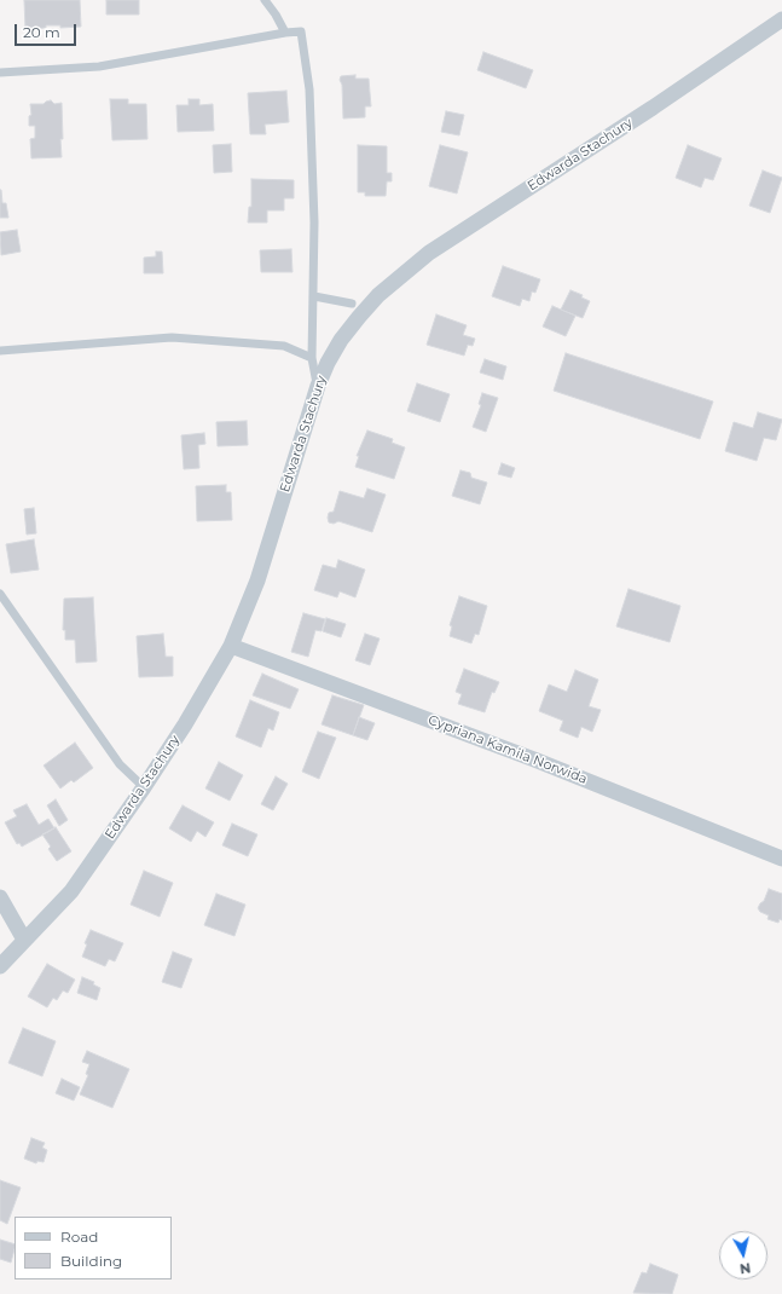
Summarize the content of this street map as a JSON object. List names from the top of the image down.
{
  "streets": {
    "street": ["Edwarda Stachury", "Cypriana Kamila Norwida"]
  },
  "crossings": [
    ["Edwarda Stachury", "Cypriana Kamila Norwida"]
  ],
  "legend": ["Road", "Building"],
  "scale_bar": "20 m",
  "north": "bottom"
}
